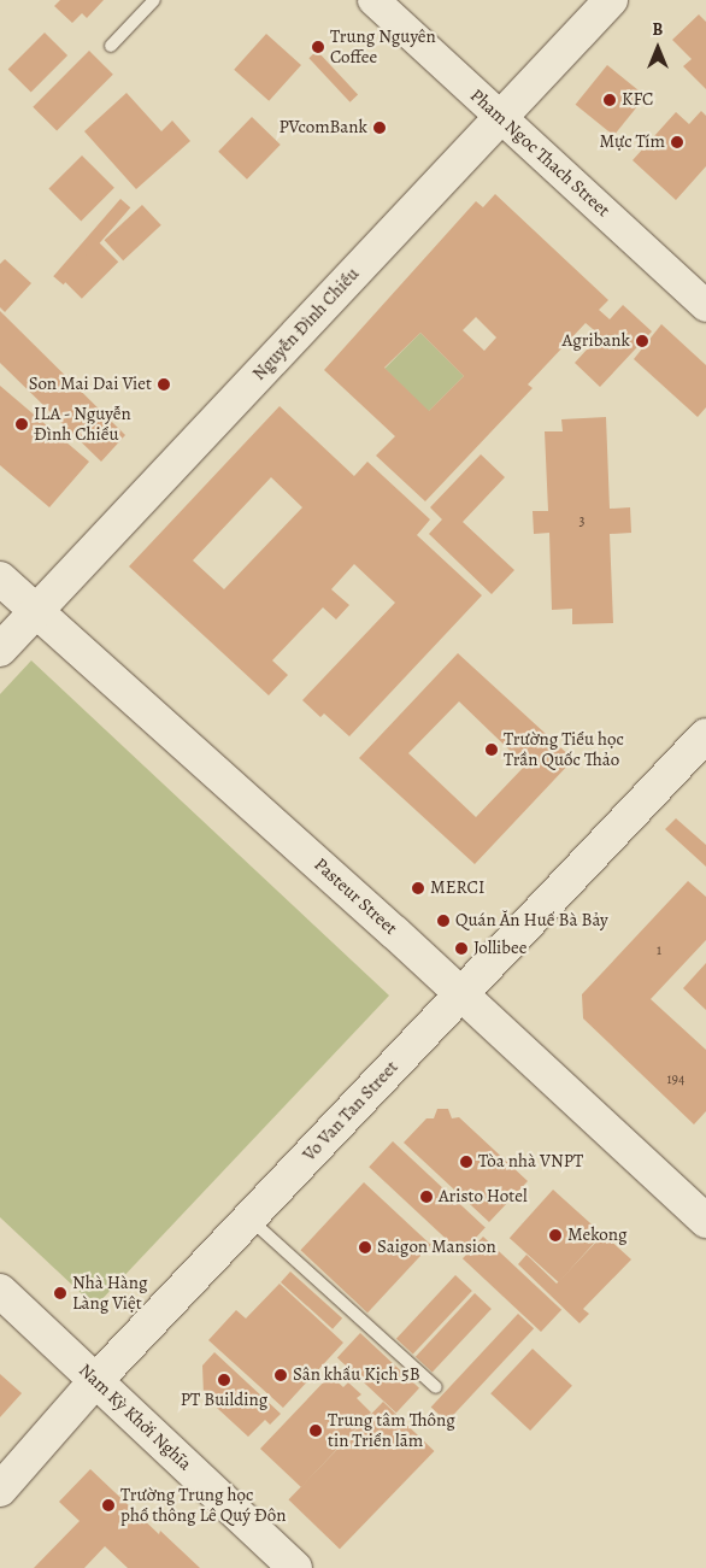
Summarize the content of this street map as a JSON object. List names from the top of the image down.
{
  "streets": {
    "main road": [
      "Nguyễn Đình Chiểu",
      "Pasteur Street",
      "Vo Van Tan Street",
      "Nam Kỳ Khởi Nghĩa"
    ],
    "street": ["Pham Ngoc Thach Street"]
  },
  "crossings": [
    ["Pham Ngoc Thach Street", "Nguyễn Đình Chiểu"],
    ["Nguyễn Đình Chiểu", "Pasteur Street"],
    ["Pasteur Street", "Vo Van Tan Street"],
    ["Vo Van Tan Street", "Nam Kỳ Khởi Nghĩa"]
  ],
  "places": [
    "Trung Nguyên Coffee",
    "KFC",
    "PVcomBank",
    "Mực Tím",
    "Agribank",
    "Son Mai Dai Viet",
    "ILA - Nguyễn Đình Chiểu",
    "Trường Tiểu học Trần Quốc Thảo",
    "MERCI",
    "Quán Ăn Huế Bà Bảy",
    "Jollibee",
    "Tòa nhà VNPT",
    "Aristo Hotel",
    "Mekong",
    "Saigon Mansion",
    "Nhà Hàng Làng Việt",
    "Sân khấu Kịch 5B",
    "PT Building",
    "Trung tâm Thông tin Triển lãm",
    "Trường Trung học phổ thông Lê Quý Đôn"
  ],
  "house_numbers": ["3", "1", "194"],
  "north": "top"
}
